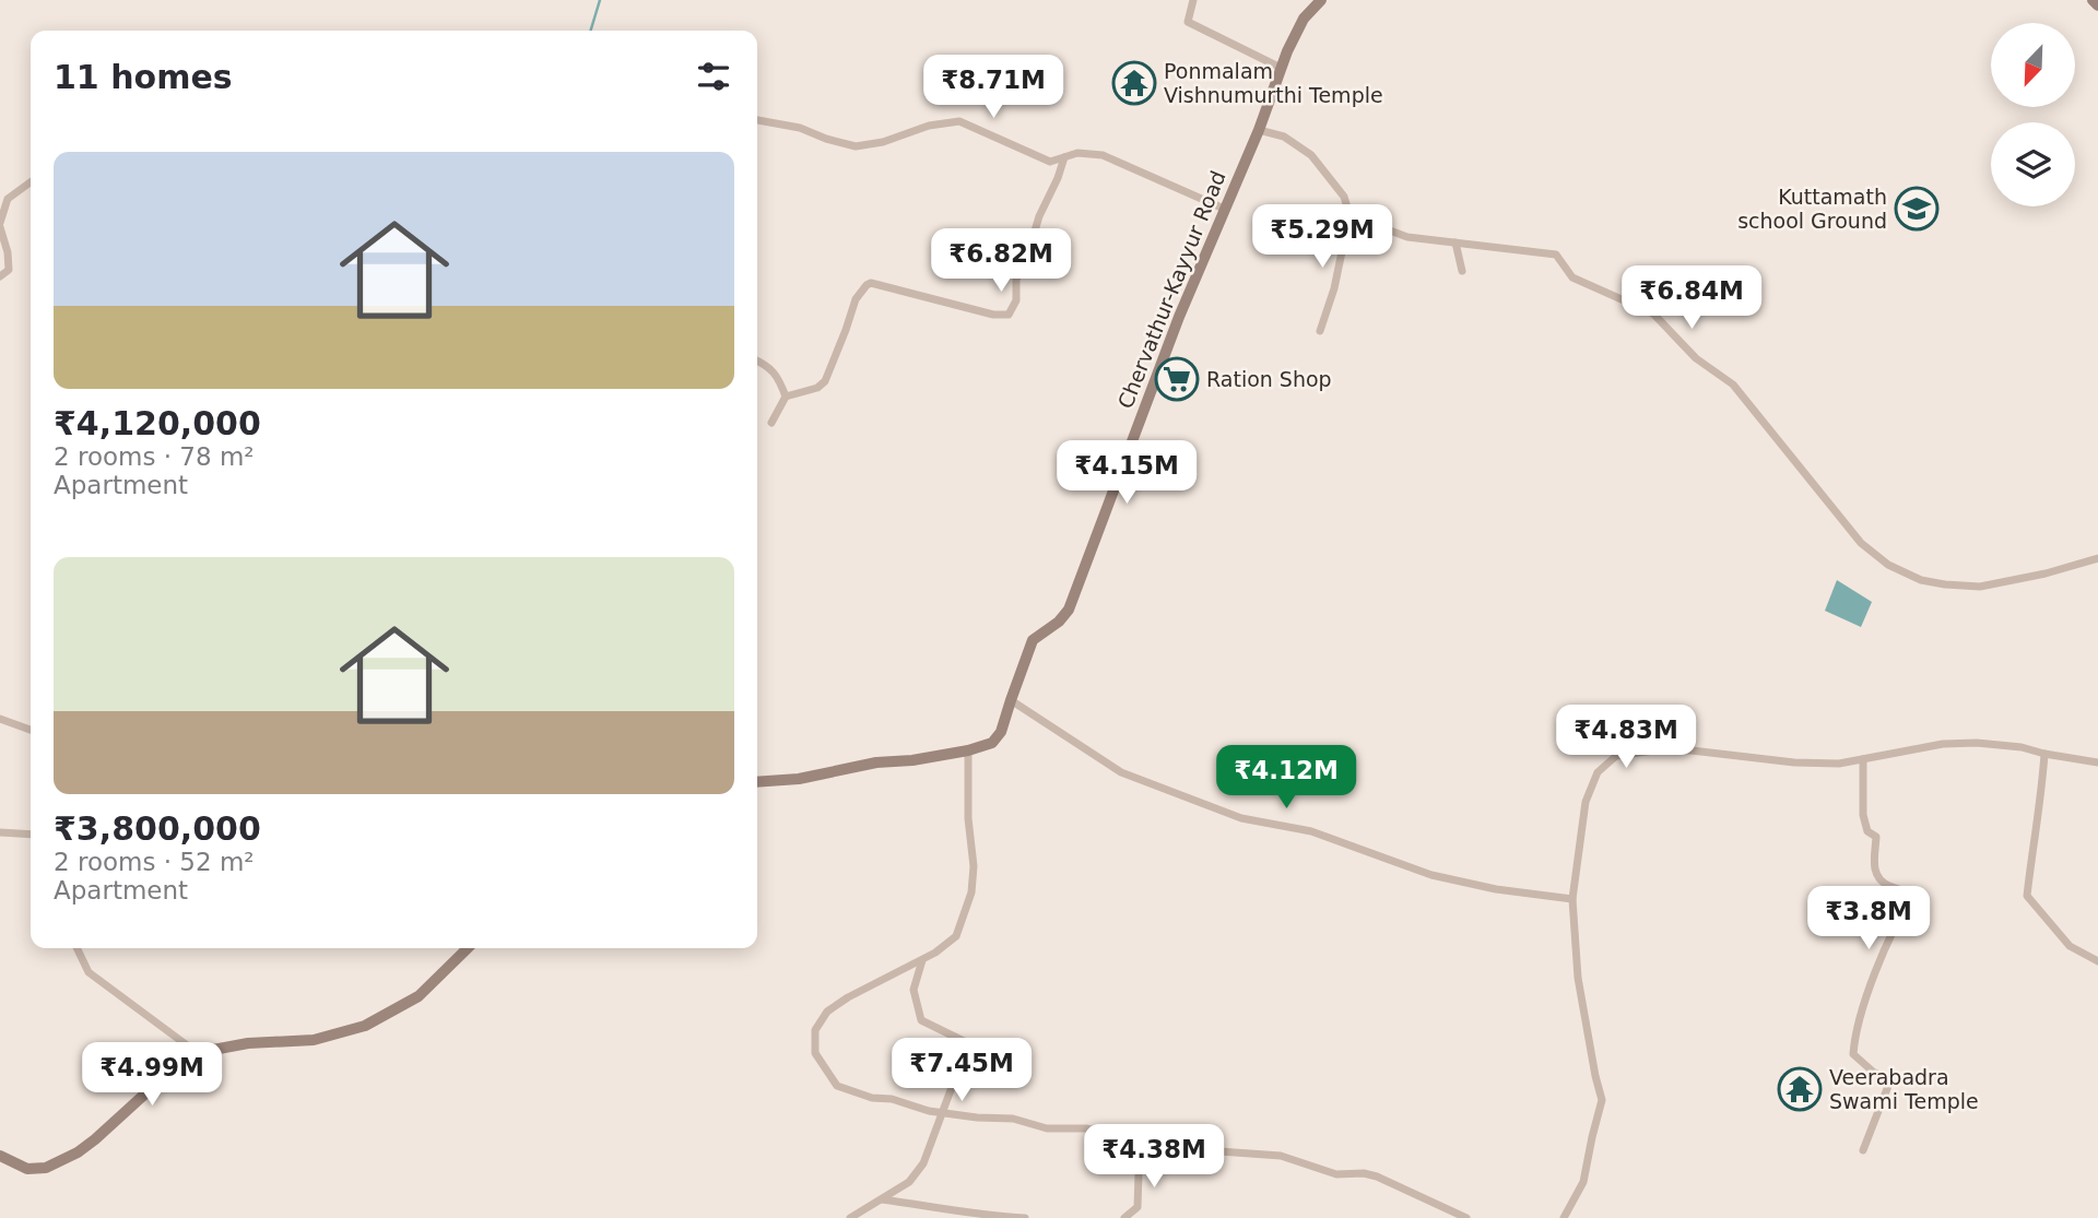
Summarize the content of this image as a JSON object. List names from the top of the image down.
{
  "streets": {
    "main road": ["Chervathur-Kayyur Road"]
  },
  "places": {
    "temple": ["Ponmalam Vishnumurthi Temple", "Veerabadra Swami Temple"],
    "school or university": ["Kuttamath school Ground"],
    "supermarket": ["Ration Shop"]
  },
  "north": "bottom left",
  "page": {
    "heading": "11 homes",
    "price": [
      "₹8.71M",
      "₹5.29M",
      "₹6.82M",
      "₹6.84M",
      "₹4.15M",
      "₹4.83M",
      "₹4.12M",
      "₹3.8M",
      "₹7.45M",
      "₹4.99M",
      "₹4.38M"
    ],
    "list": [
      {
        "name": "₹4,120,000",
        "note": "2 rooms · 78 m² · Apartment"
      },
      {
        "name": "₹3,800,000",
        "note": "2 rooms · 52 m² · Apartment"
      }
    ]
  }
}
